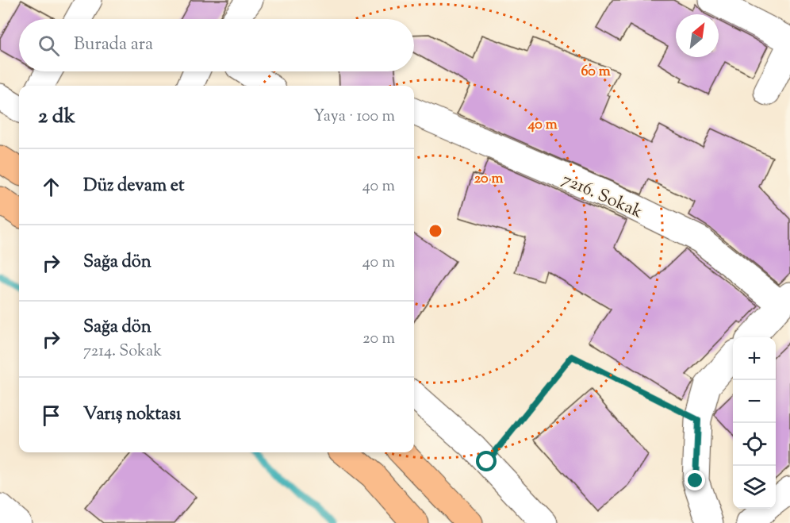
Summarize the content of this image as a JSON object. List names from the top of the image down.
{
  "streets": {
    "street": ["7216. Sokak"]
  },
  "north": "top right",
  "page": {
    "search": "Burada ara",
    "heading": ["2 dk", "Yaya · 100 m"],
    "list": [
      ["Düz devam et", "40 m"],
      ["Sağa dön", "40 m"],
      ["Sağa dön", "7214. Sokak", "20 m"],
      "Varış noktası"
    ],
    "map_buttons": ["+", "−"]
  },
  "rings": ["60 m", "40 m", "20 m"]
}
